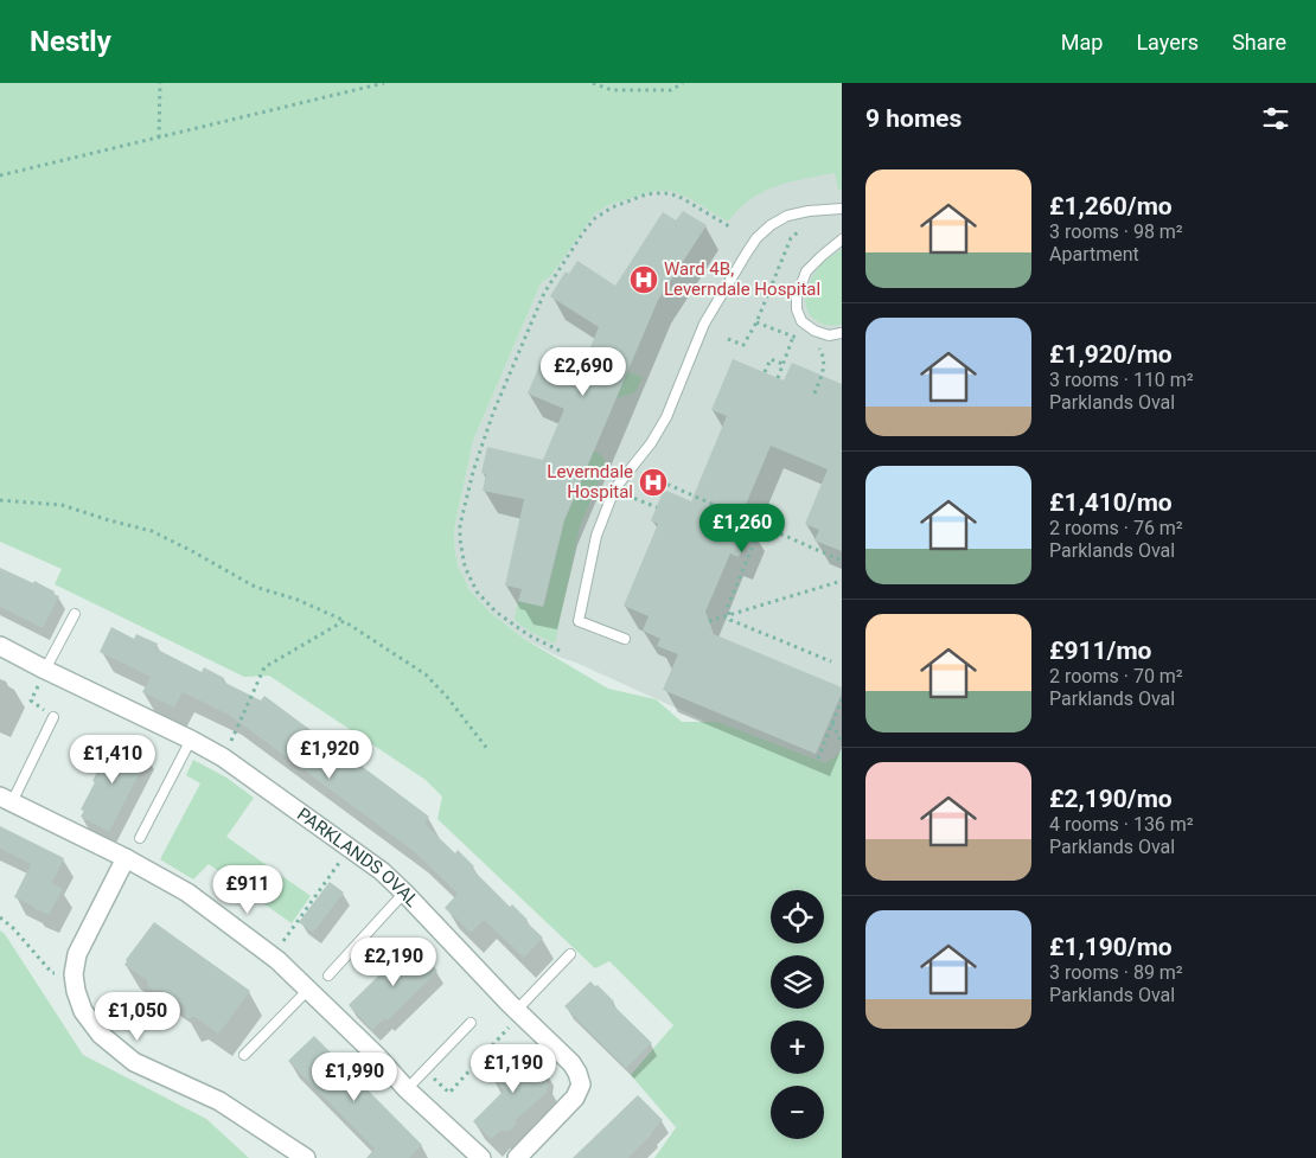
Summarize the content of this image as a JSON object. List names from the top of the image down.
{
  "streets": {
    "street": ["PARKLANDS OVAL"]
  },
  "places": {
    "hospital": ["Ward 4B, Leverndale Hospital", "Leverndale Hospital"]
  },
  "page": {
    "header": "Nestly",
    "nav": ["Map", "Layers", "Share"],
    "heading": "9 homes",
    "list": [
      {
        "name": "£1,260/mo",
        "note": "3 rooms · 98 m² · Apartment"
      },
      {
        "name": "£1,920/mo",
        "note": "3 rooms · 110 m² · Parklands Oval"
      },
      {
        "name": "£1,410/mo",
        "note": "2 rooms · 76 m² · Parklands Oval"
      },
      {
        "name": "£911/mo",
        "note": "2 rooms · 70 m² · Parklands Oval"
      },
      {
        "name": "£2,190/mo",
        "note": "4 rooms · 136 m² · Parklands Oval"
      },
      {
        "name": "£1,190/mo",
        "note": "3 rooms · 89 m² · Parklands Oval"
      }
    ],
    "price": [
      "£2,690",
      "£1,260",
      "£1,920",
      "£1,410",
      "£911",
      "£2,190",
      "£1,050",
      "£1,190",
      "£1,990"
    ],
    "map_buttons": ["+", "−"]
  }
}
